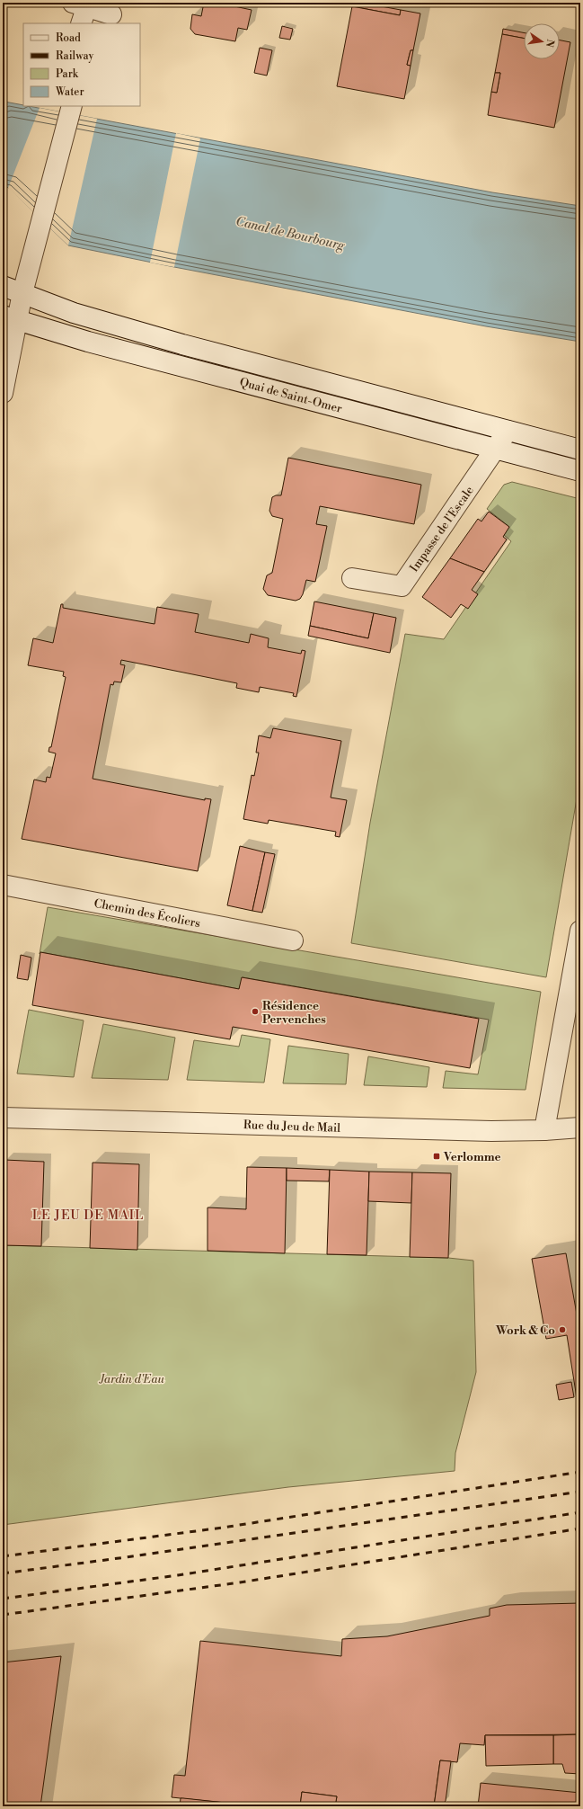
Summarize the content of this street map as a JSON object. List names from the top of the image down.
{
  "streets": {
    "street": [
      "Quai de Saint-Omer",
      "Impasse de l'Escale",
      "Chemin des Écoliers",
      "Rue du Jeu de Mail"
    ]
  },
  "crossings": [
    ["Quai de Saint-Omer", "Impasse de l'Escale"]
  ],
  "districts": ["LE JEU DE MAIL"],
  "water": ["Canal de Bourbourg"],
  "parks": ["Jardin d'Eau"],
  "places": {
    "other": ["Résidence Pervenches", "Work & Co"],
    "transit": ["Verlomme"]
  },
  "legend": [
    "Road",
    "Railway",
    "Park",
    "Water"
  ],
  "north": "right"
}
